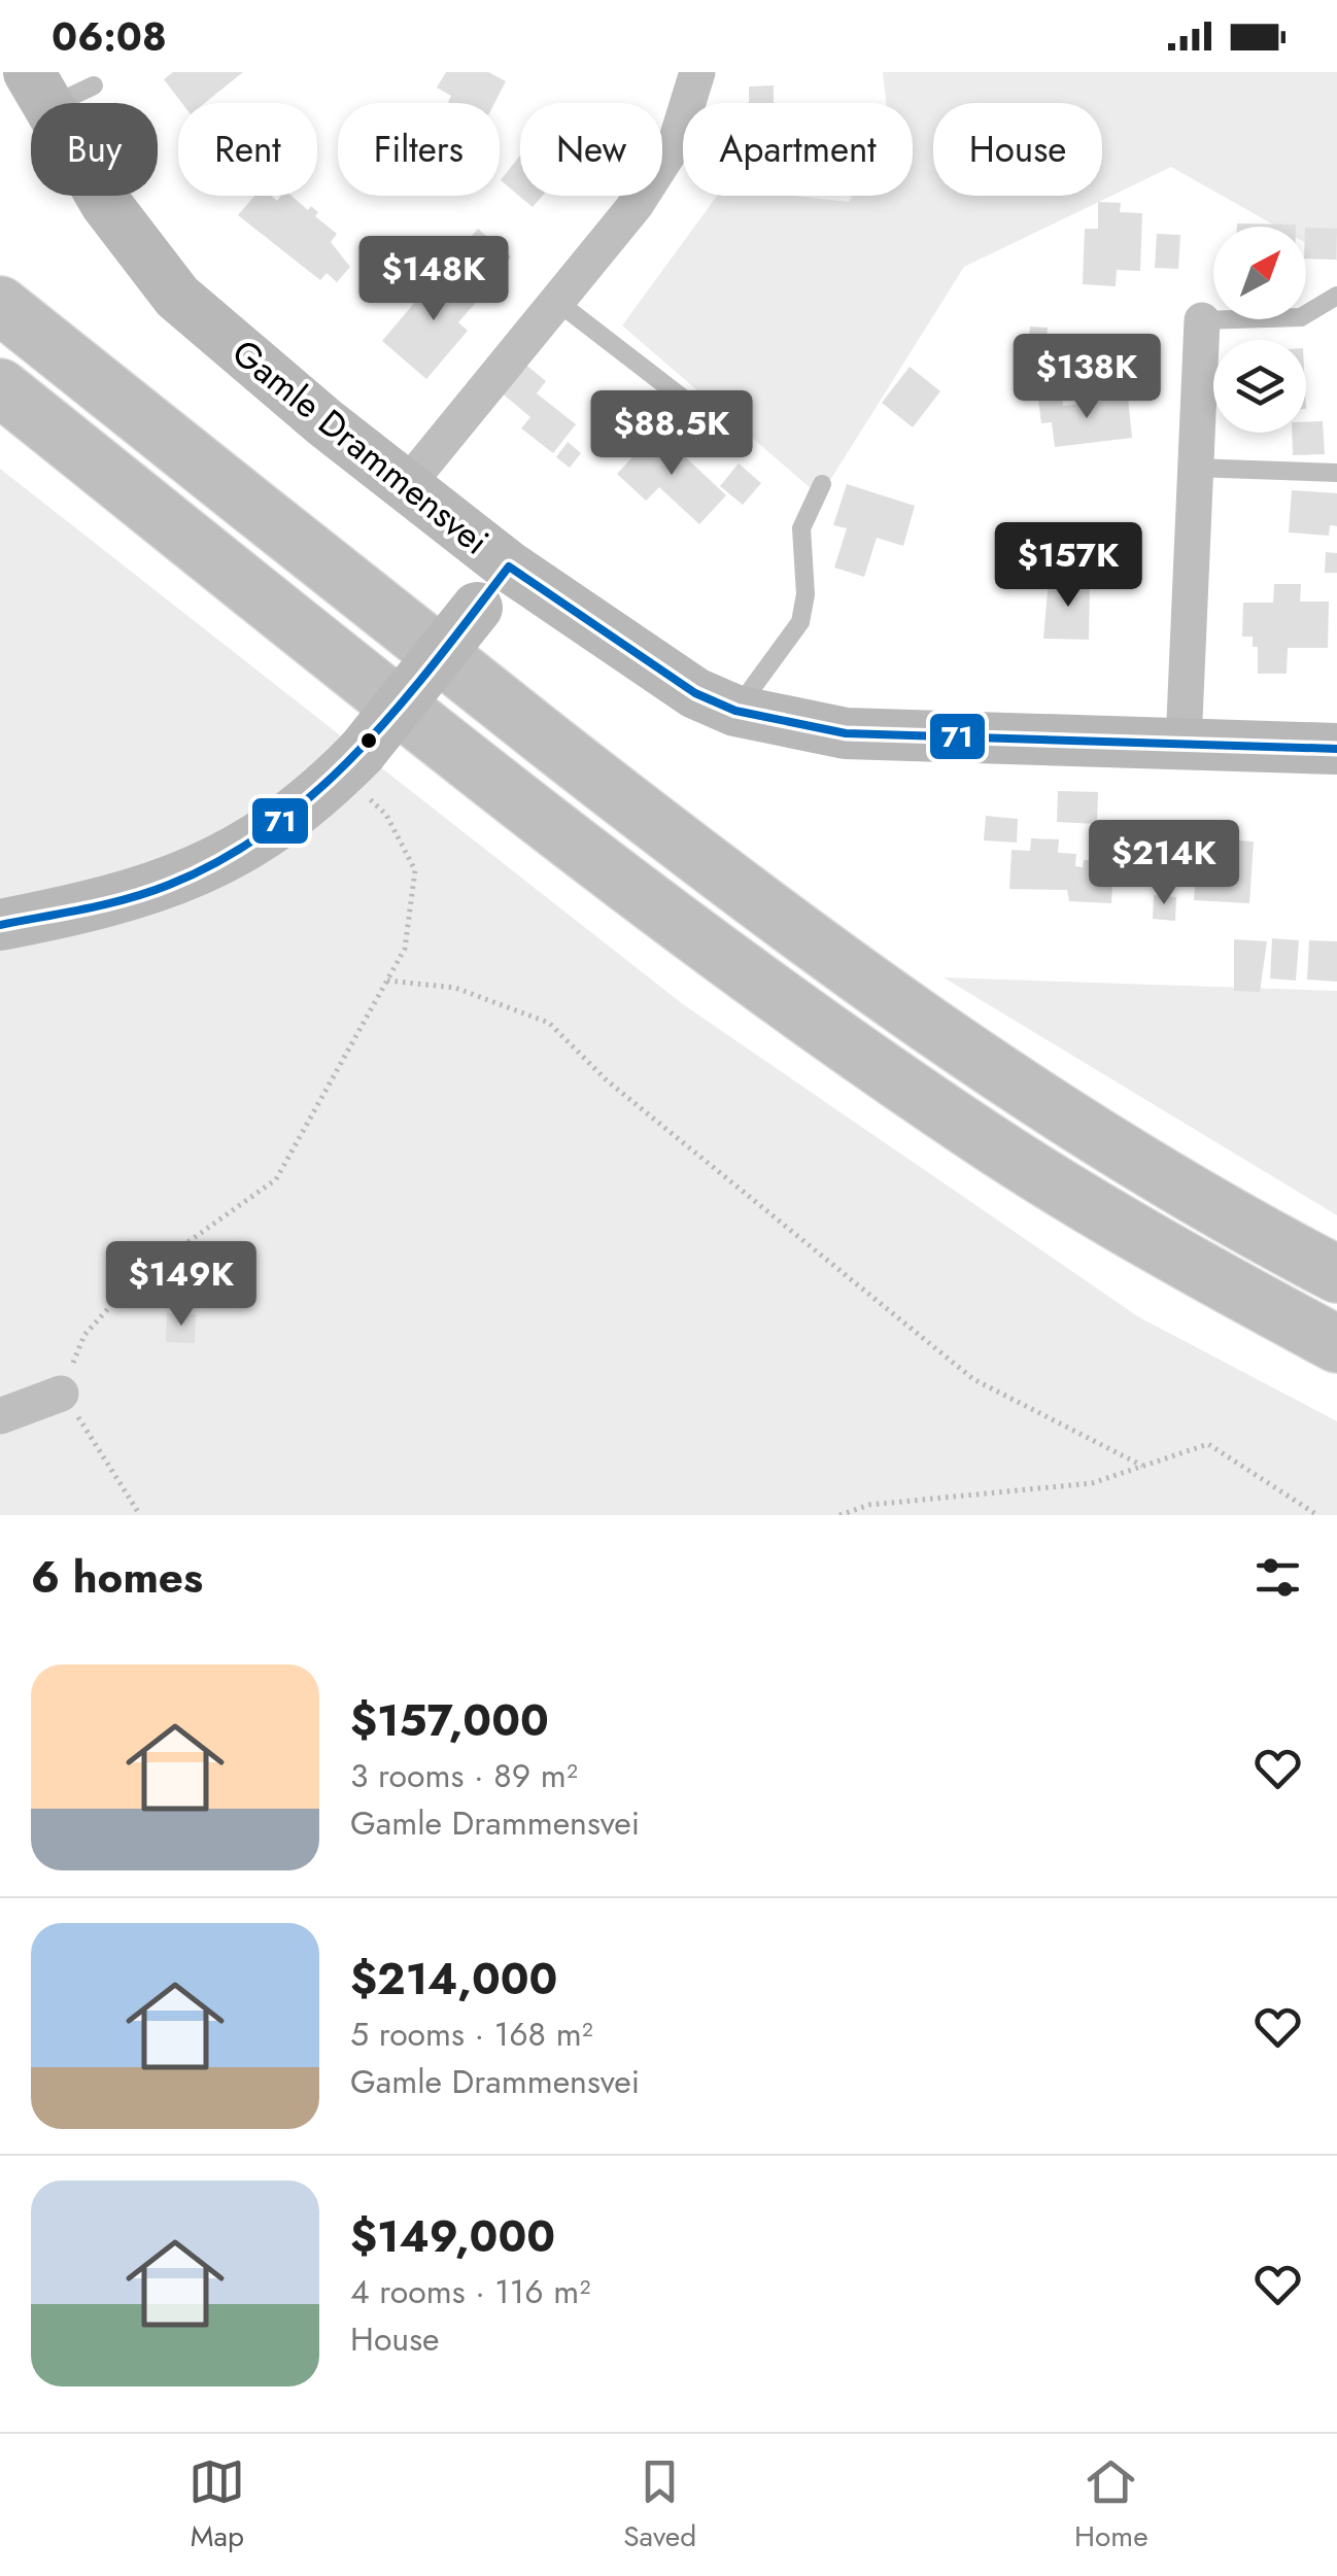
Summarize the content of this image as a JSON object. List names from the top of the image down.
{
  "streets": {
    "main road": ["Gamle Drammensvei"]
  },
  "lines": ["transit line 71"],
  "north": "top right",
  "page": {
    "status": "06:08",
    "chip": [
      "Buy",
      "Rent",
      "Filters",
      "New",
      "Apartment",
      "House"
    ],
    "price": [
      "$148K",
      "$138K",
      "$88.5K",
      "$157K",
      "$214K",
      "$149K"
    ],
    "heading": "6 homes",
    "list": [
      {
        "name": "$157,000",
        "note": "3 rooms · 89 m² · Gamle Drammensvei"
      },
      {
        "name": "$214,000",
        "note": "5 rooms · 168 m² · Gamle Drammensvei"
      },
      {
        "name": "$149,000",
        "note": "4 rooms · 116 m² · House"
      }
    ],
    "tabs": ["Map", "Saved", "Home"]
  }
}
